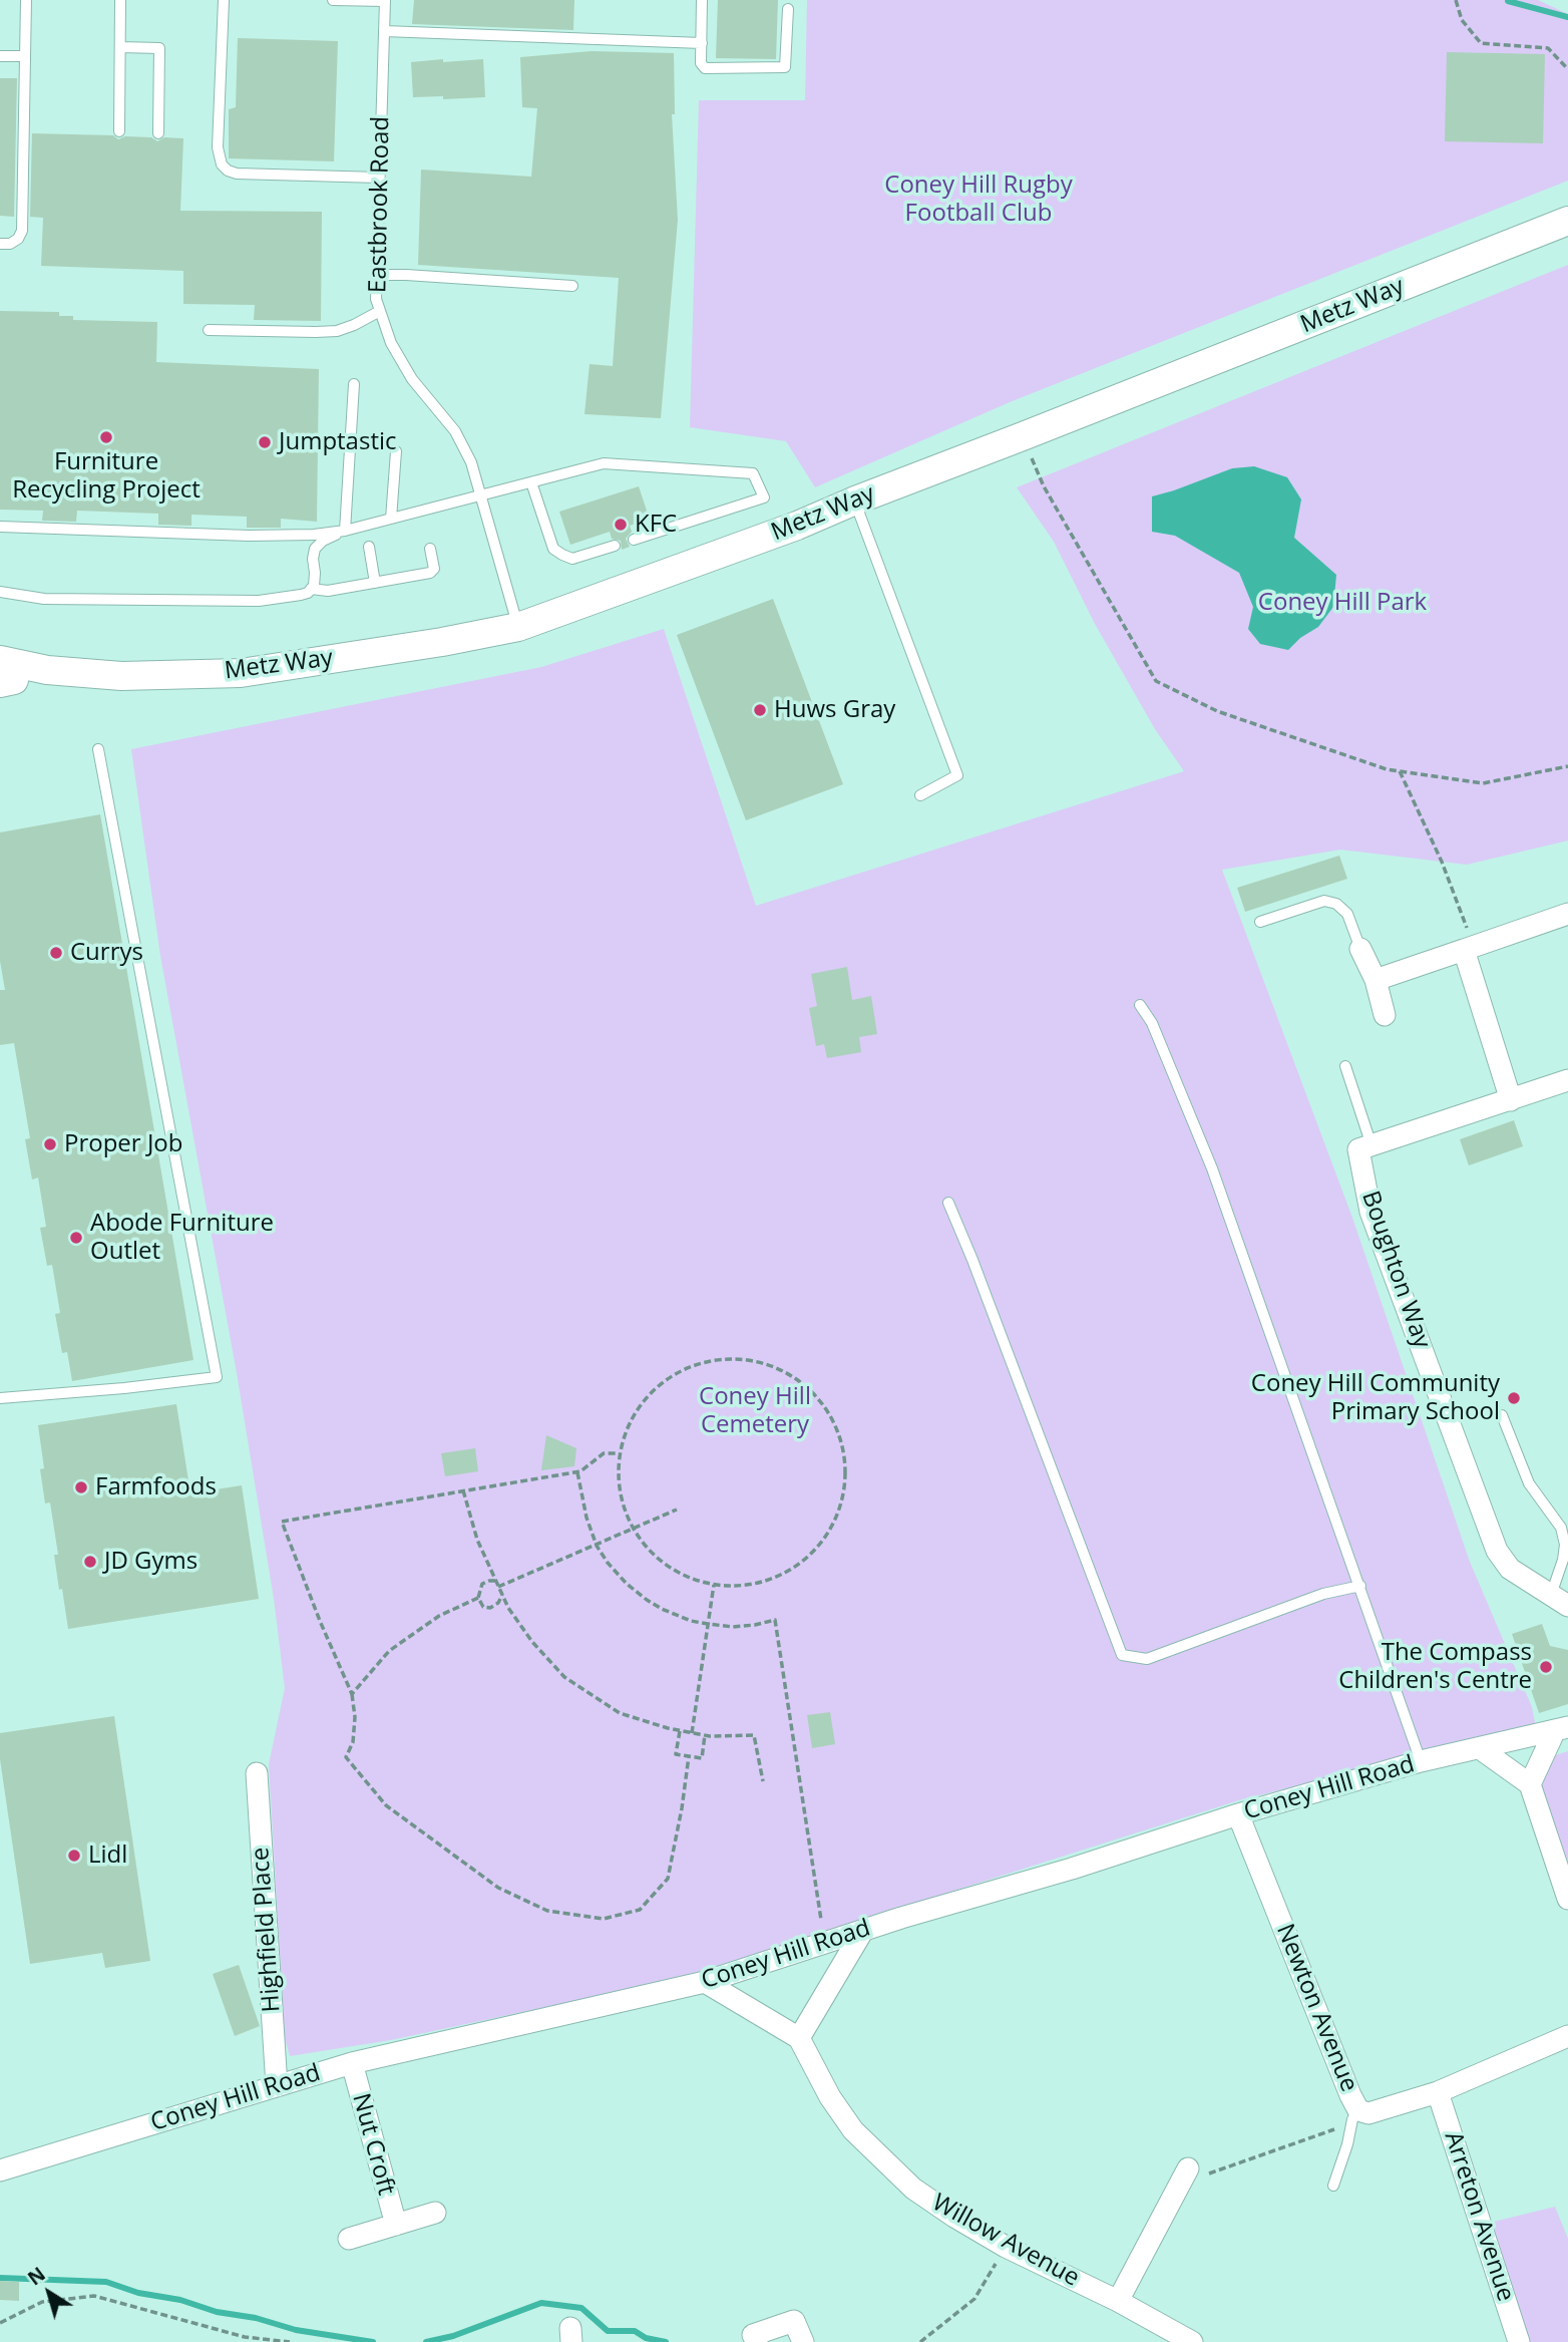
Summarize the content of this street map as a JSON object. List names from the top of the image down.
{
  "streets": {
    "street": [
      "Metz Way",
      "Boughton Way",
      "Coney Hill Road",
      "Highfield Place",
      "Newton Avenue",
      "Nut Croft",
      "Arreton Avenue",
      "Willow Avenue"
    ],
    "lane": ["Eastbrook Road"]
  },
  "crossings": [
    ["Eastbrook Road", "Metz Way"],
    ["Coney Hill Road", "Highfield Place"],
    ["Coney Hill Road", "Newton Avenue"],
    ["Coney Hill Road", "Nut Croft"],
    ["Newton Avenue", "Arreton Avenue"]
  ],
  "parks": ["Coney Hill Rugby Football Club", "Coney Hill Park", "Coney Hill Cemetery"],
  "places": [
    "Furniture Recycling Project",
    "Jumptastic",
    "KFC",
    "Huws Gray",
    "Currys",
    "Proper Job",
    "Abode Furniture Outlet",
    "Coney Hill Community Primary School",
    "Farmfoods",
    "JD Gyms",
    "The Compass Children's Centre",
    "Lidl"
  ],
  "north": "top left"
}
